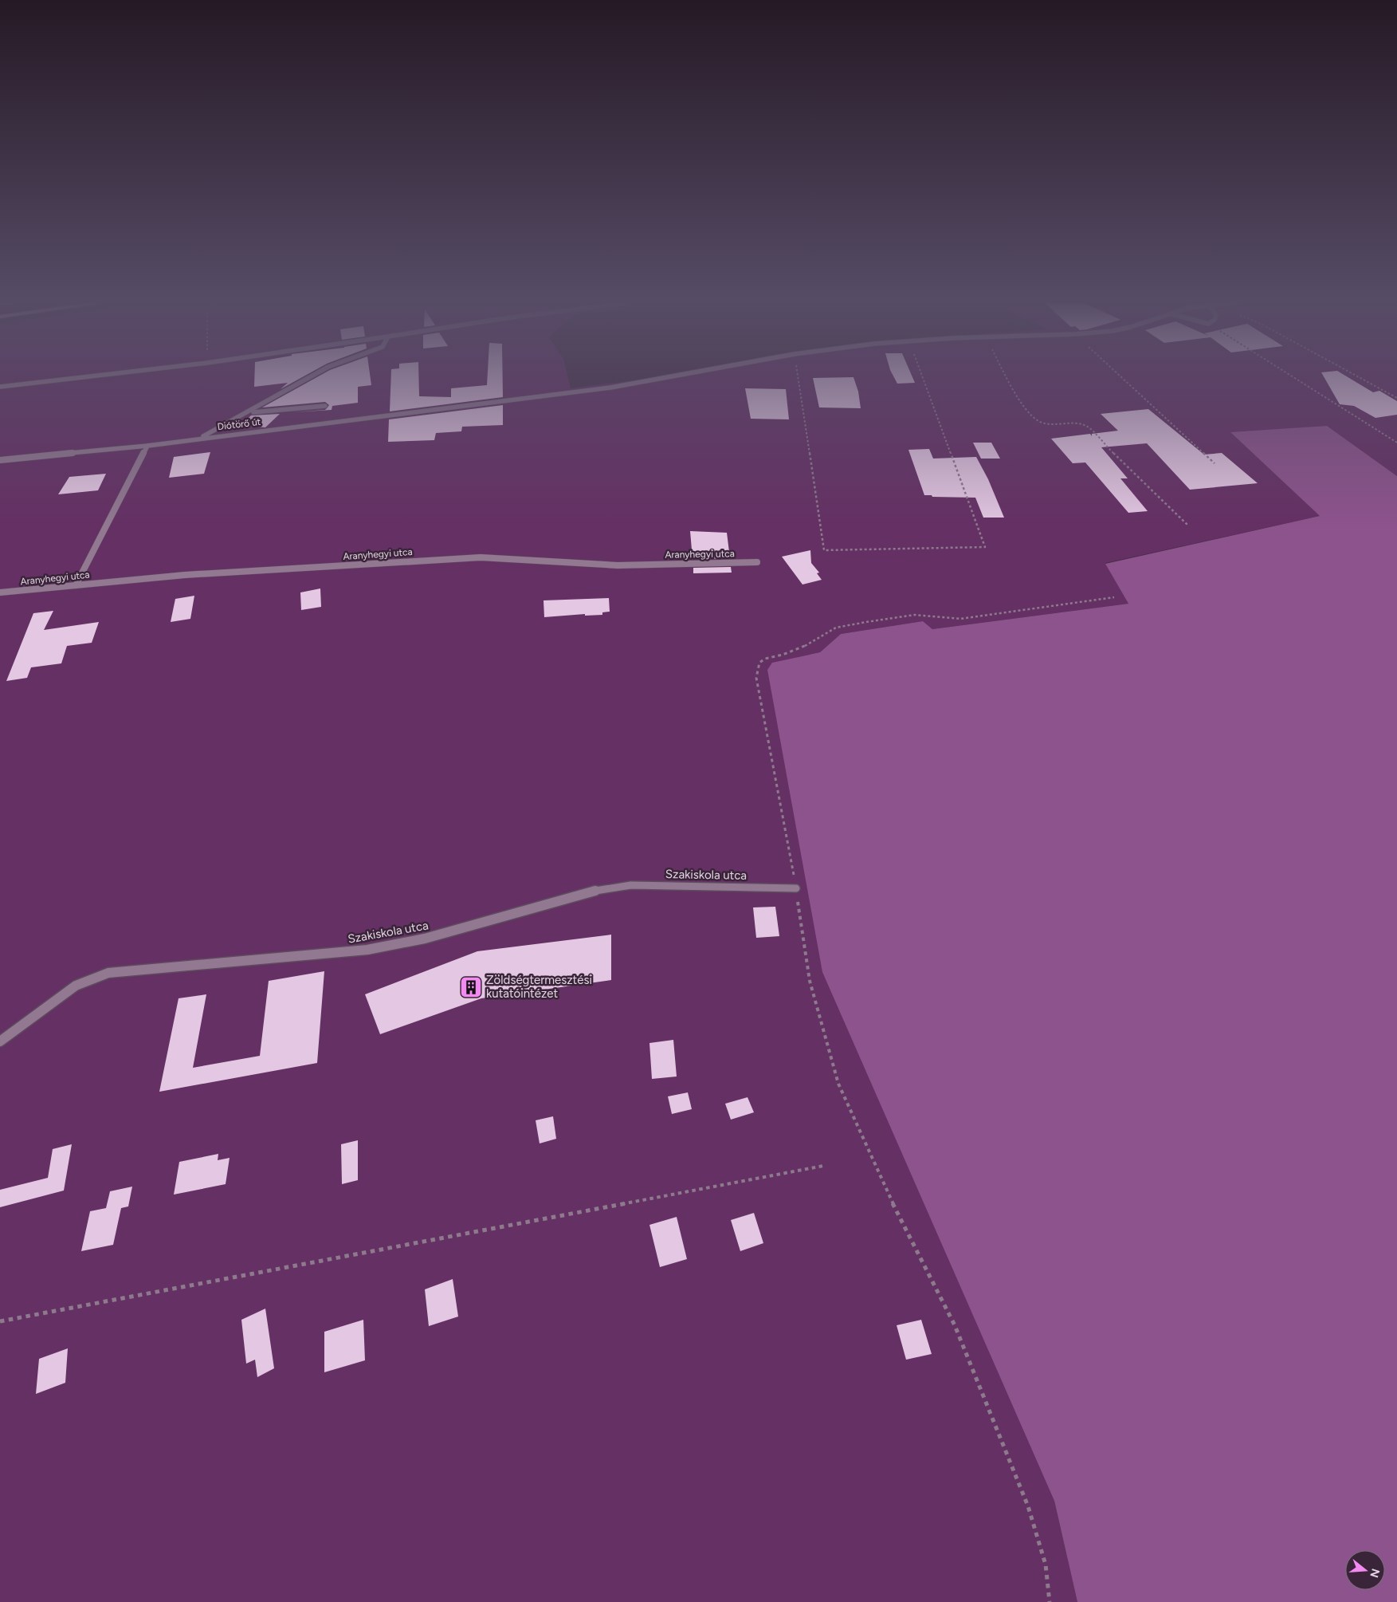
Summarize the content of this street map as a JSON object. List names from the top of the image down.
{
  "streets": {
    "street": ["Diótörő út", "Aranyhegyi utca", "Szakiskola utca"]
  },
  "places": {
    "building": ["Zöldségtermesztési kutatóintézet"]
  },
  "north": "right"
}
